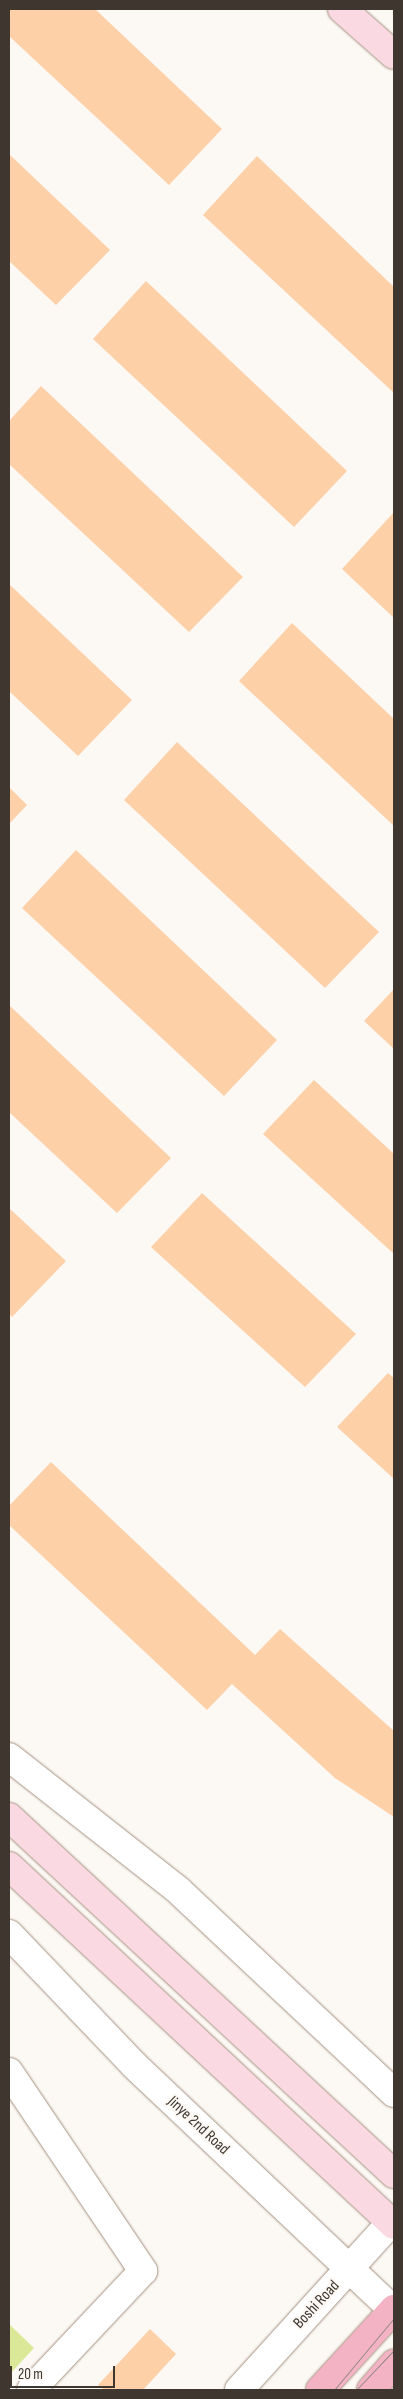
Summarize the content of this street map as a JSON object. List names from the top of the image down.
{
  "streets": {
    "street": ["Jinye 2nd Road", "Boshi Road"]
  },
  "crossings": [
    ["Jinye 2nd Road", "Boshi Road"]
  ],
  "scale_bar": "20 m"
}
